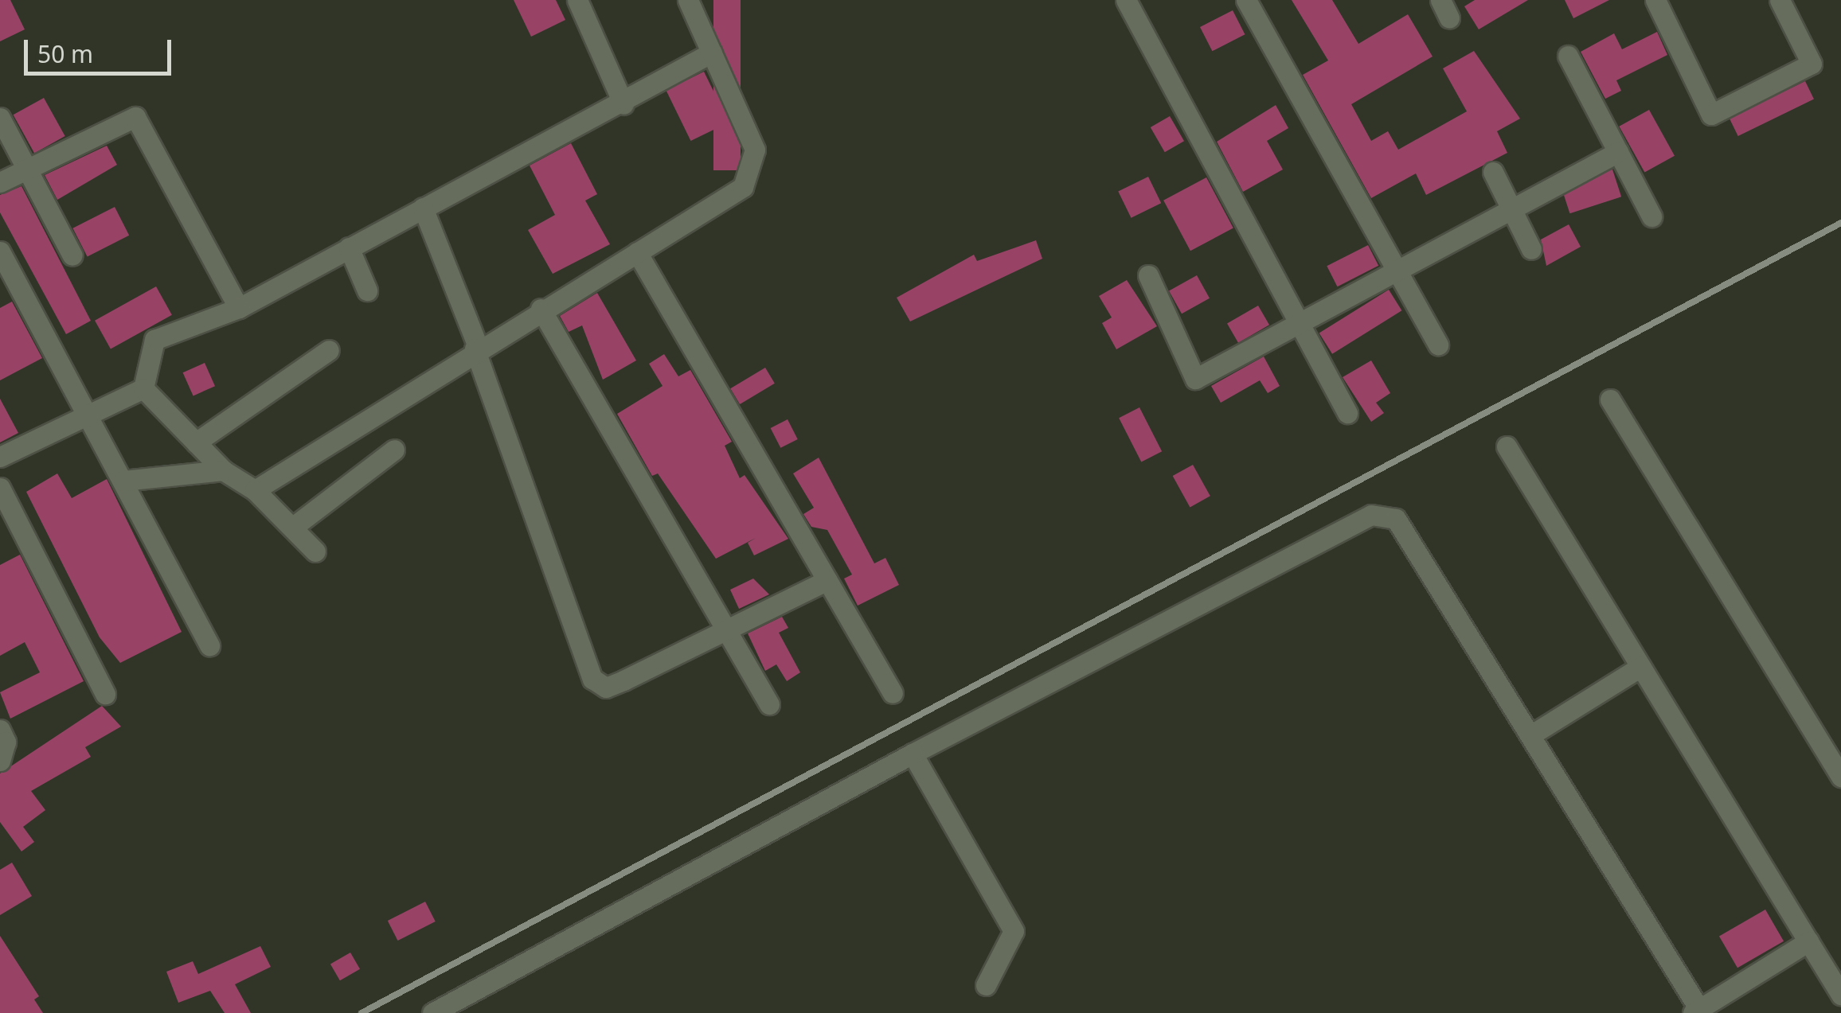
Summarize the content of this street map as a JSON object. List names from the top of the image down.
{
  "scale_bar": "50 m"
}
